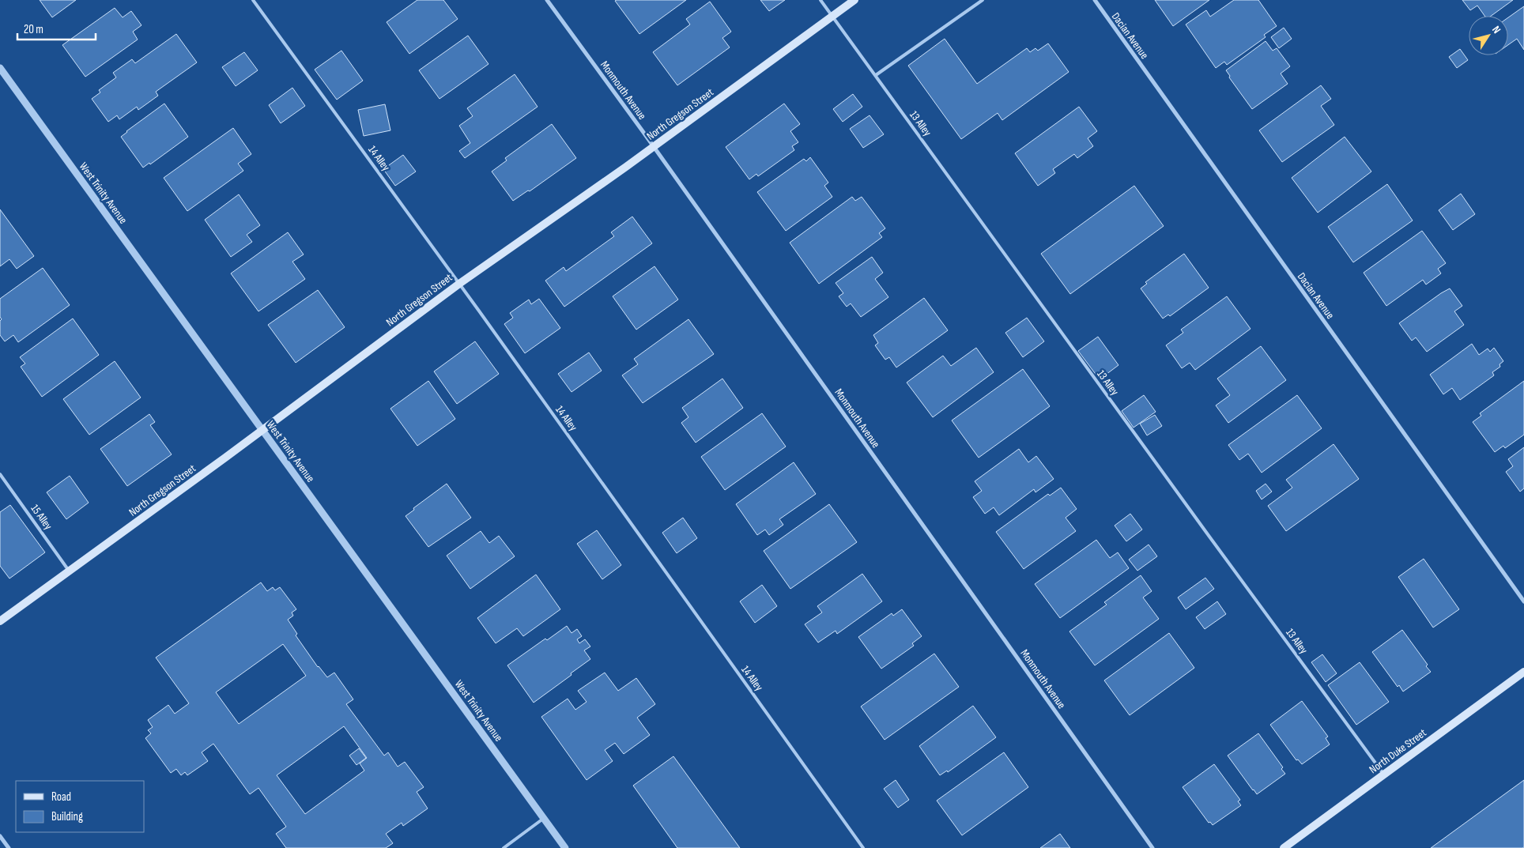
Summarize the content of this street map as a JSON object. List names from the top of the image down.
{
  "streets": {
    "main road": ["North Gregson Street", "North Duke Street"],
    "street": ["Dacian Avenue", "Monmouth Avenue", "West Trinity Avenue"],
    "lane": ["13 Alley", "14 Alley", "15 Alley"]
  },
  "crossings": [
    ["Monmouth Avenue", "North Gregson Street"],
    ["North Gregson Street", "13 Alley"],
    ["North Gregson Street", "14 Alley"],
    ["North Gregson Street", "West Trinity Avenue"],
    ["North Gregson Street", "15 Alley"],
    ["13 Alley", "North Duke Street"]
  ],
  "legend": ["Road", "Building"],
  "scale_bar": "20 m",
  "north": "top right"
}
